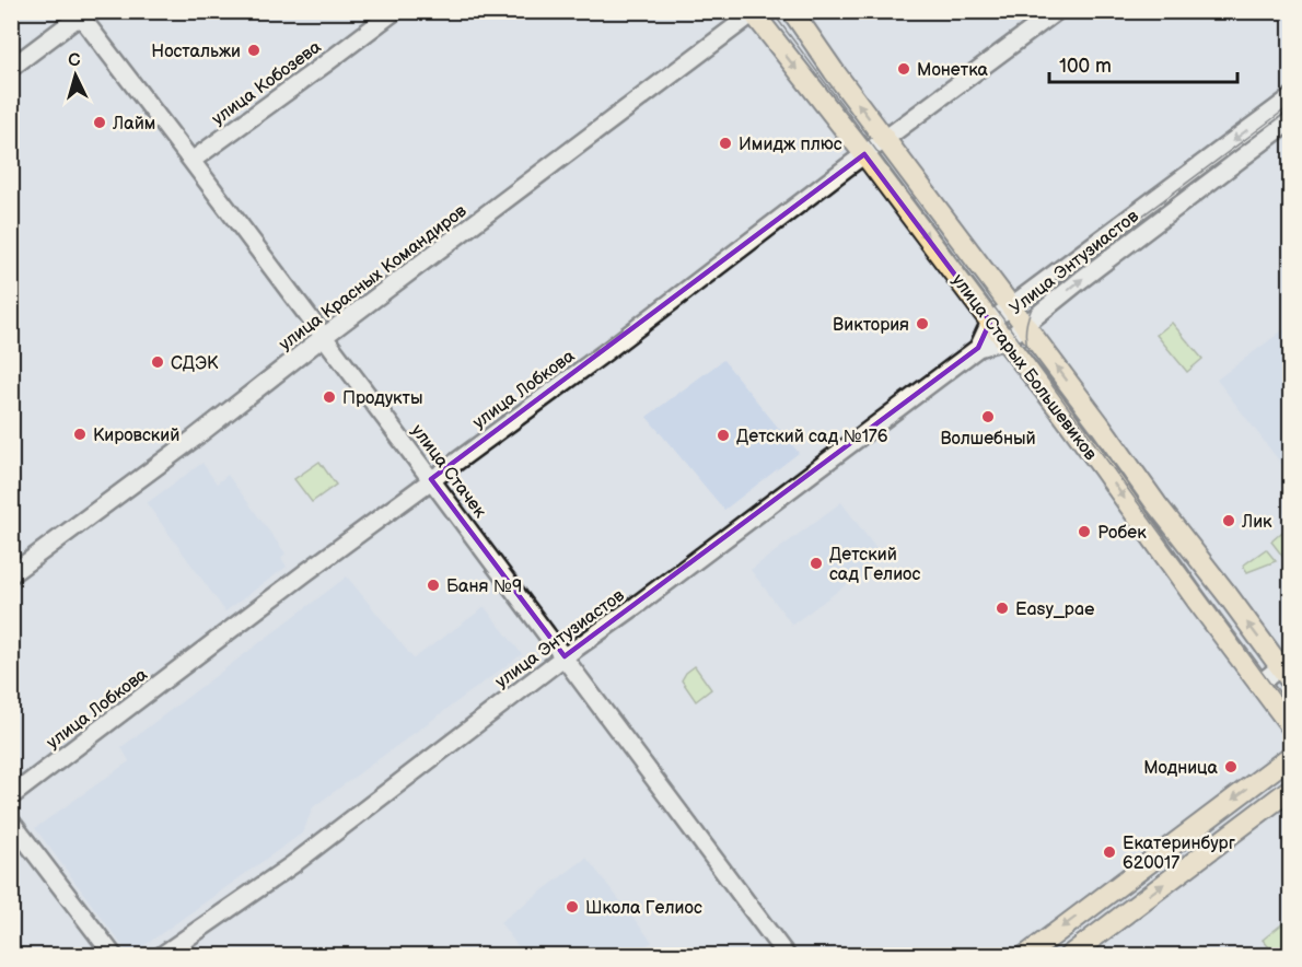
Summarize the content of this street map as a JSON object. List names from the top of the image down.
{
  "streets": {
    "main road": ["улица Старых Большевиков"],
    "street": [
      "улица Кобозева",
      "Улица Энтузиастов",
      "улица Красных Командиров",
      "улица Лобкова",
      "улица Стачек",
      "улица Энтузиастов"
    ]
  },
  "crossings": [
    ["улица Кобозева", "улица Стачек"],
    ["Улица Энтузиастов", "улица Старых Большевиков"],
    ["Улица Энтузиастов", "улица Энтузиастов"],
    ["улица Красных Командиров", "улица Старых Большевиков"],
    ["улица Красных Командиров", "улица Стачек"],
    ["улица Старых Большевиков", "улица Лобкова"],
    ["улица Лобкова", "улица Стачек"],
    ["улица Стачек", "улица Энтузиастов"]
  ],
  "places": [
    "Ностальжи",
    "Монетка",
    "Лайм",
    "Имидж плюс",
    "Виктория",
    "СДЭК",
    "Продукты",
    "Волшебный",
    "Кировский",
    "Детский сад №176",
    "Лик",
    "Робек",
    "Детский сад Гелиос",
    "Баня №9",
    "Easy_pae",
    "Модница",
    "Екатеринбург 620017",
    "Школа Гелиос"
  ],
  "scale_bar": "100 m",
  "north": "top"
}
